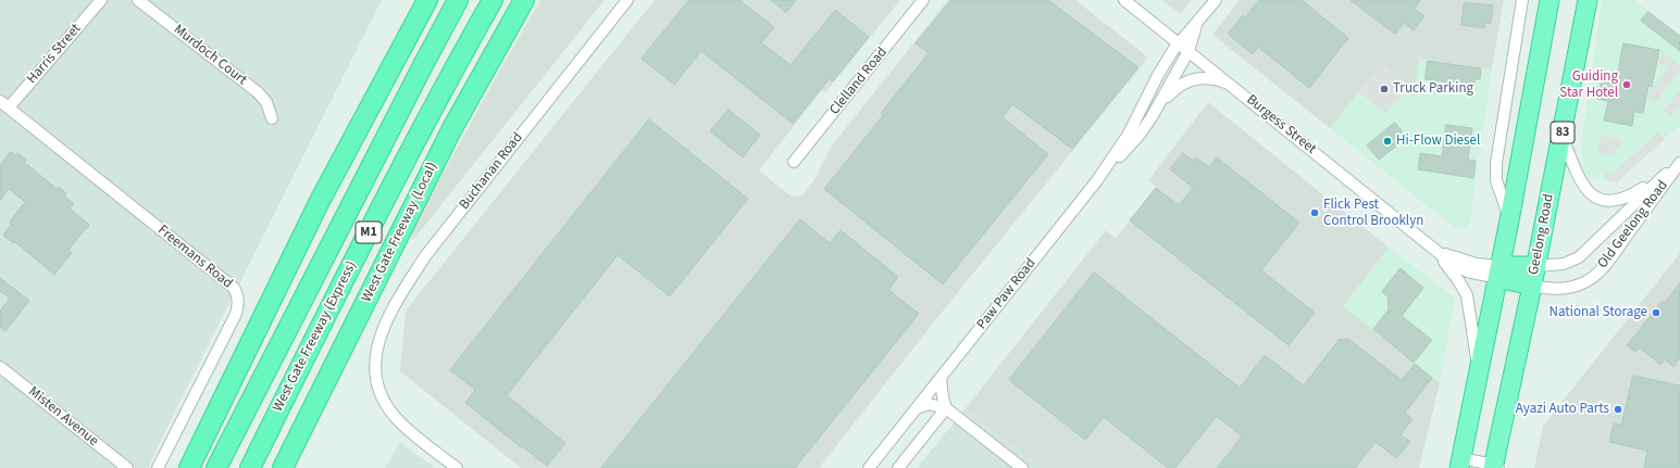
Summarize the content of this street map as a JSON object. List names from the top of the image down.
{
  "streets": {
    "highway": [
      "83",
      "M1",
      "West Gate Freeway (Local)",
      "Geelong Road",
      "West Gate Freeway (Express)"
    ],
    "street": [
      "Harris Street",
      "Murdoch Court",
      "Clelland Road",
      "Burgess Street",
      "Buchanan Road",
      "Old Geelong Road",
      "Freemans Road",
      "Paw Paw Road",
      "Misten Avenue"
    ]
  },
  "crossings": [
    ["Harris Street", "Freemans Road"],
    ["Burgess Street", "Paw Paw Road"],
    ["Old Geelong Road", "Geelong Road"]
  ],
  "places": [
    "Guiding Star Hotel",
    "Truck Parking",
    "Hi-Flow Diesel",
    "Flick Pest Control Brooklyn",
    "National Storage",
    "Ayazi Auto Parts"
  ]
}
